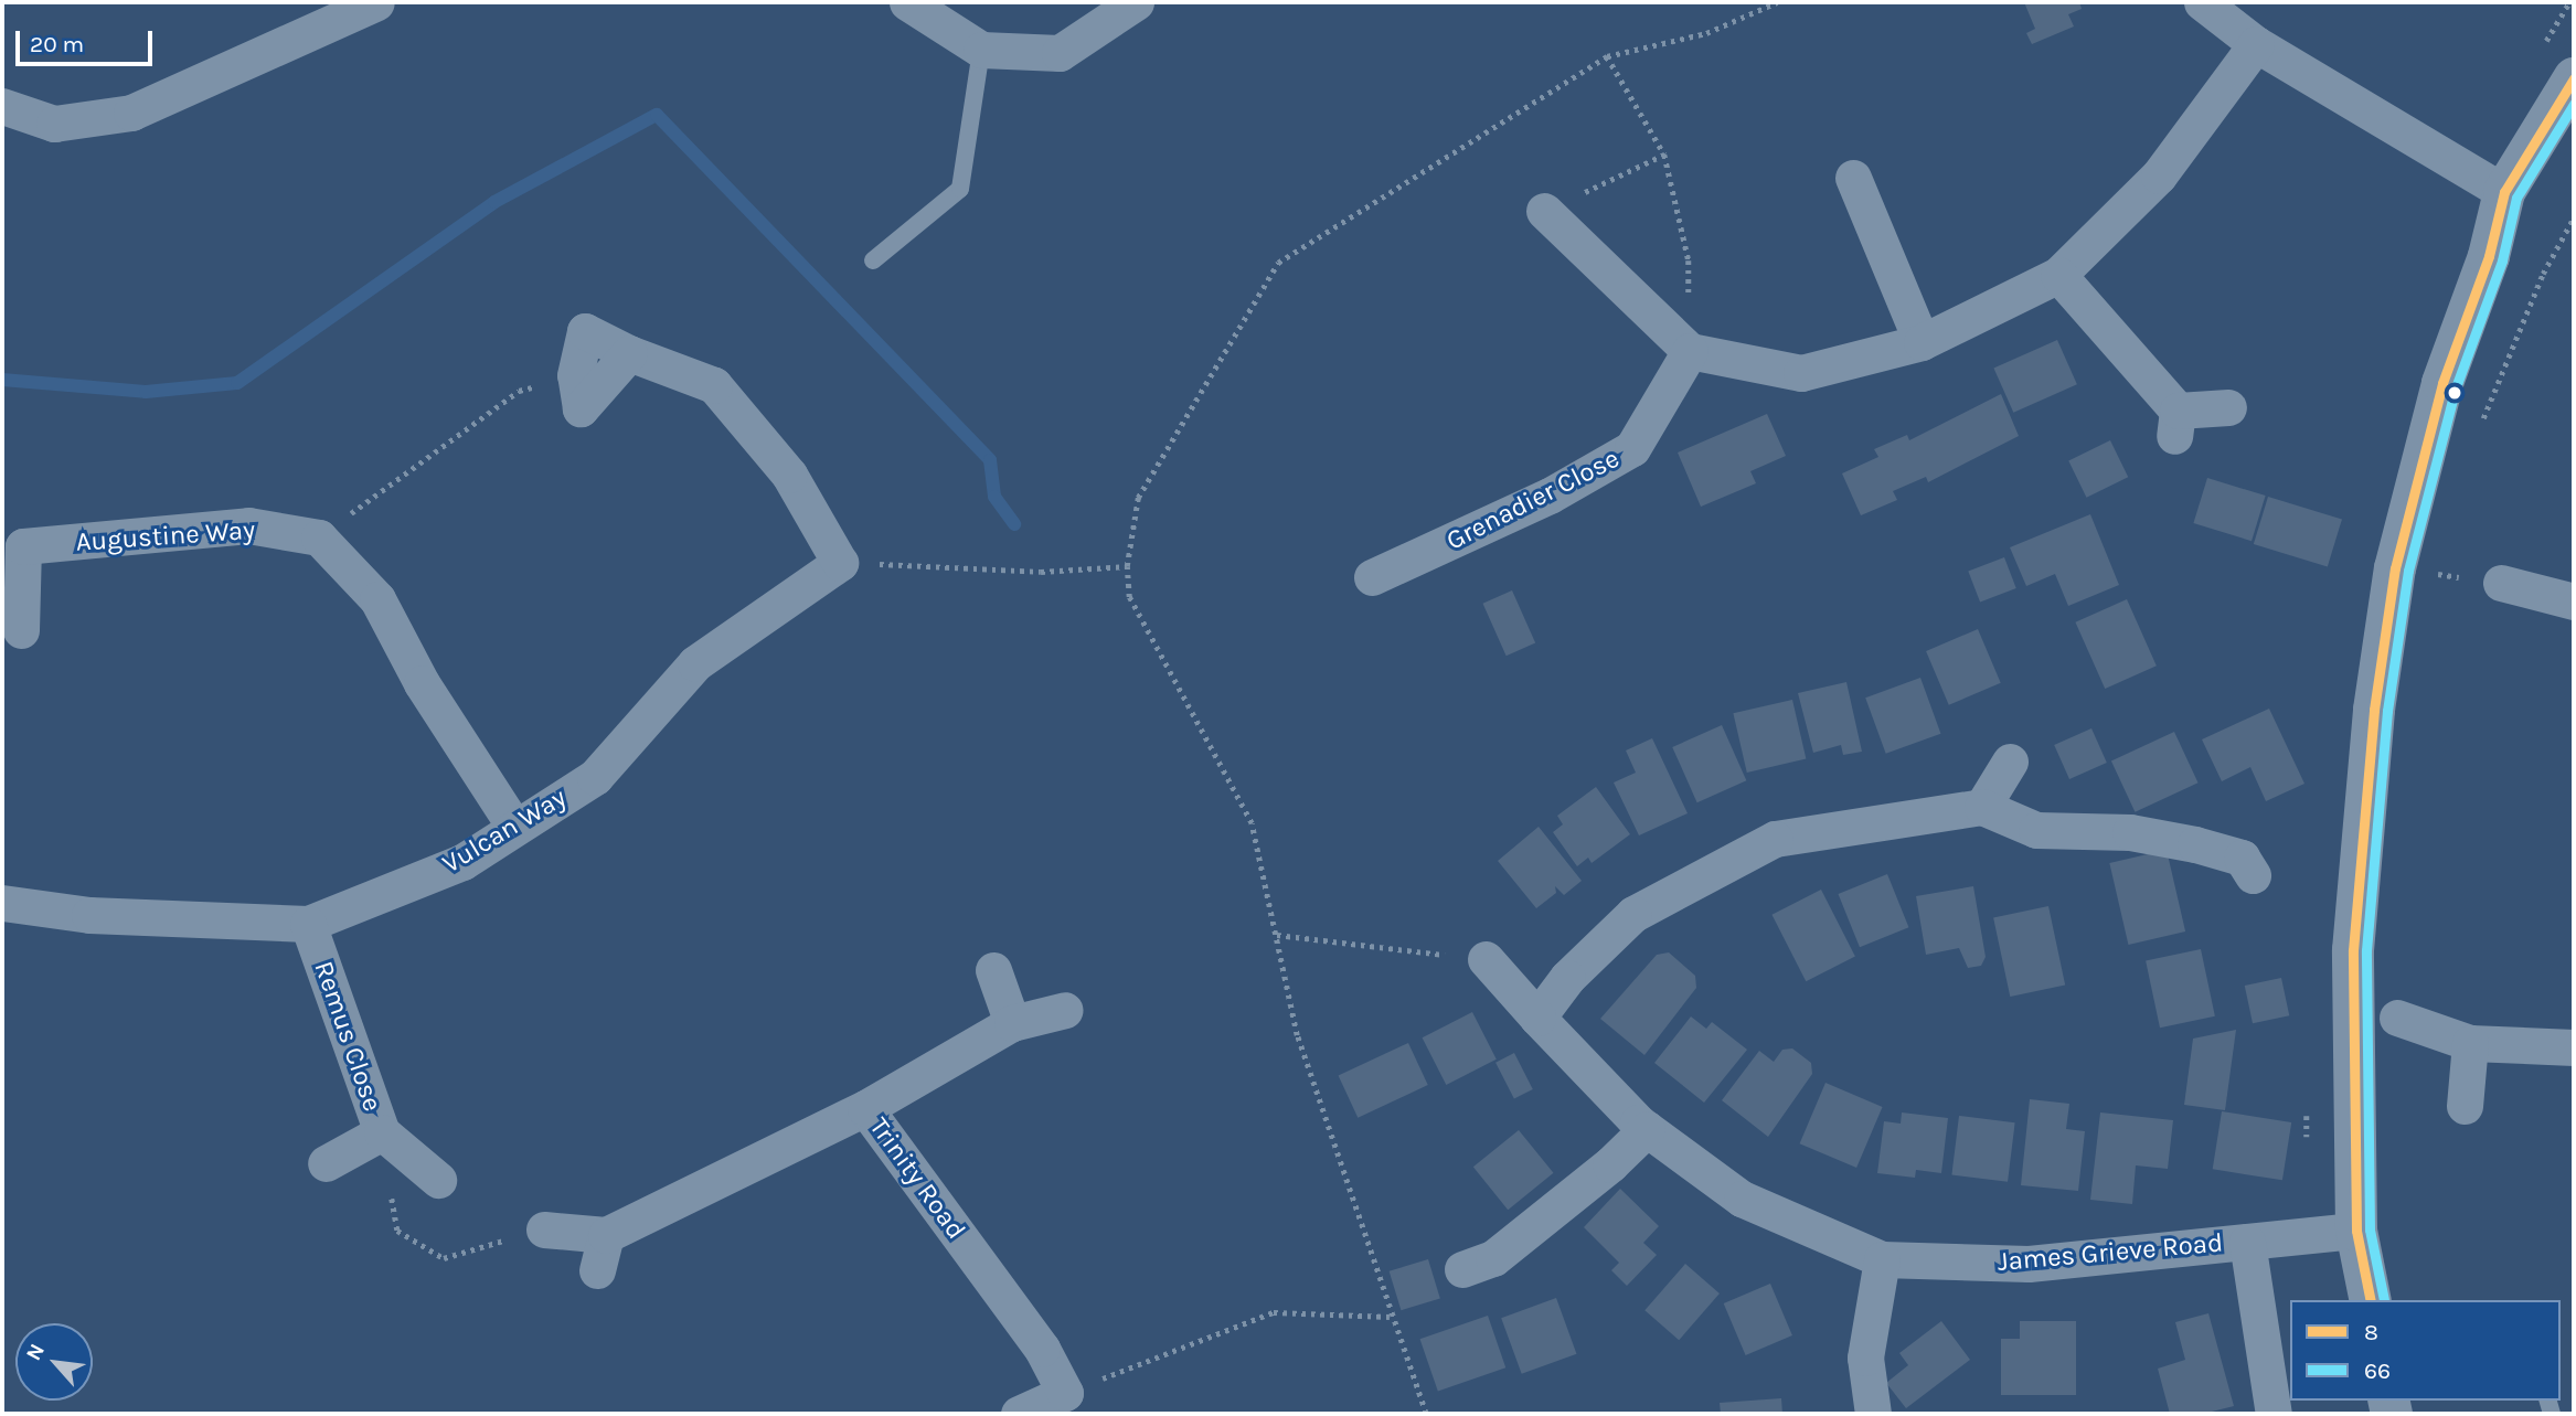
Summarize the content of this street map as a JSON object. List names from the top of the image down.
{
  "streets": {
    "street": [
      "Grenadier Close",
      "Augustine Way",
      "Vulcan Way",
      "Remus Close",
      "Trinity Road",
      "James Grieve Road"
    ]
  },
  "crossings": [
    ["Vulcan Way", "Remus Close"]
  ],
  "lines": ["transit line 8", "transit line 66"],
  "legend": ["8", "66"],
  "scale_bar": "20 m",
  "north": "top left"
}
